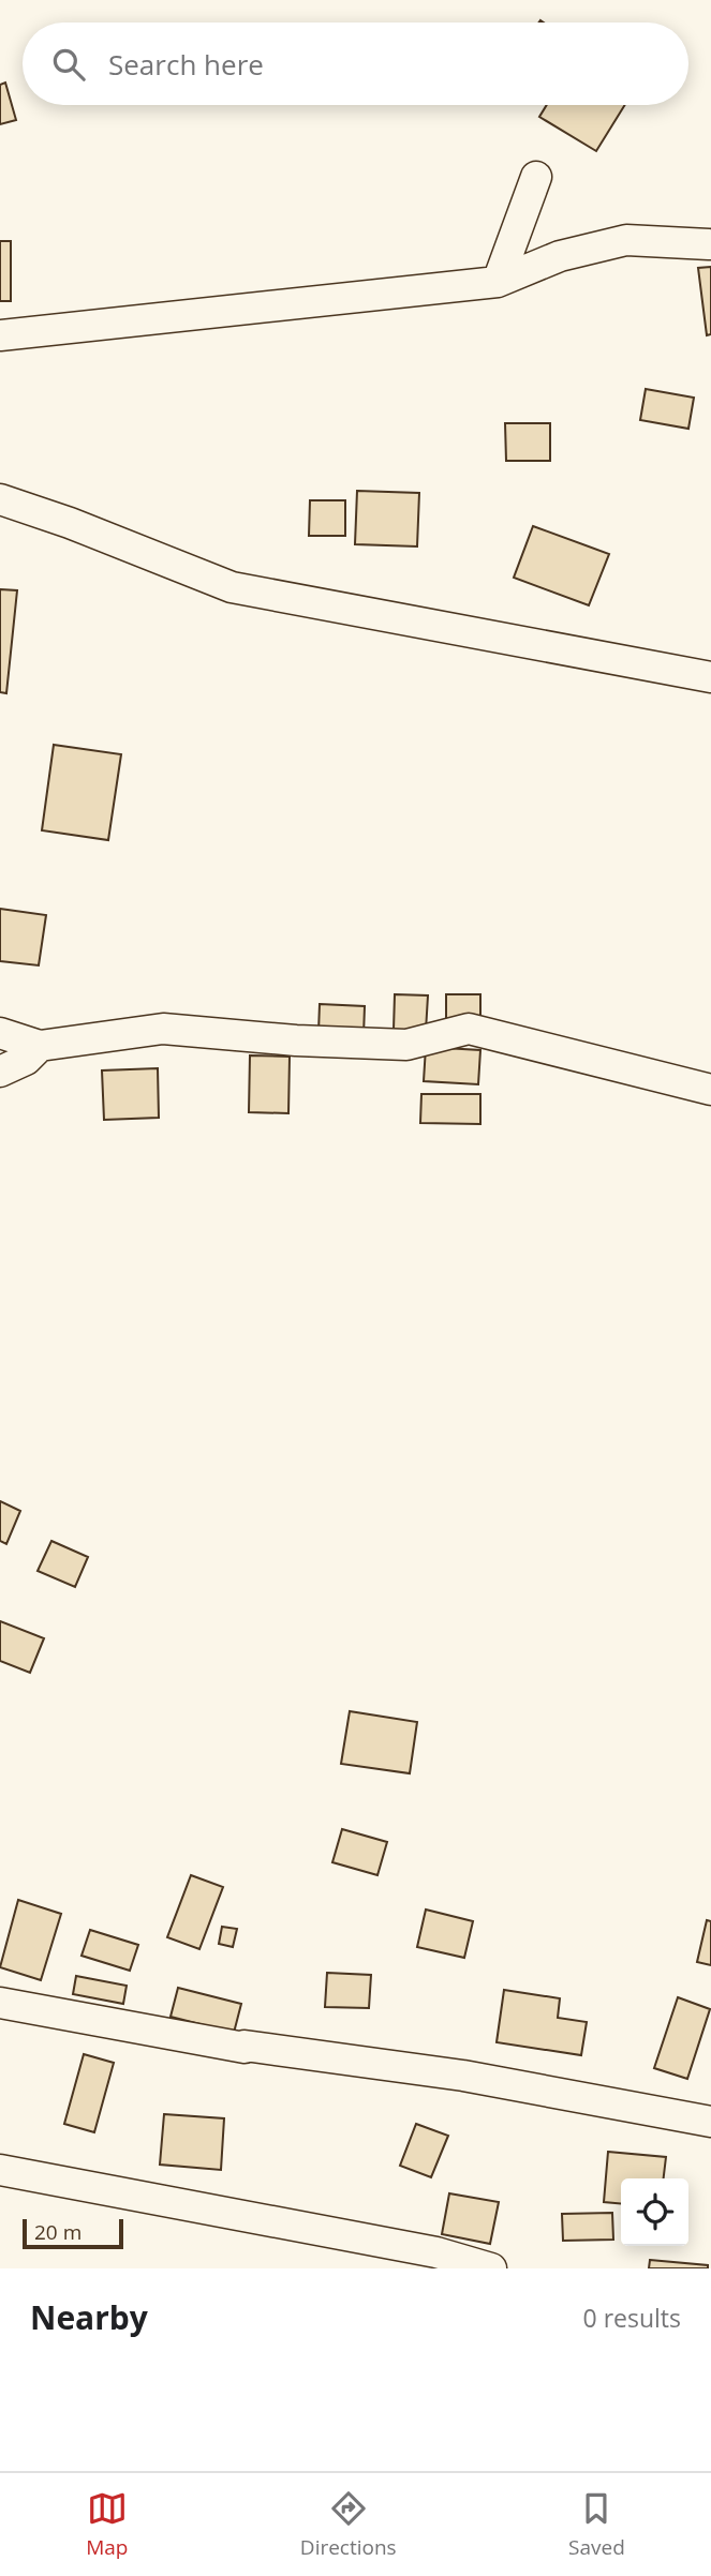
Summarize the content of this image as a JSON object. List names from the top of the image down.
{
  "scale_bar": "20 m",
  "page": {
    "search": "Search here",
    "scale": "20 m",
    "heading": ["Nearby", "0 results"],
    "nav": ["Map", "Directions", "Saved"]
  }
}
